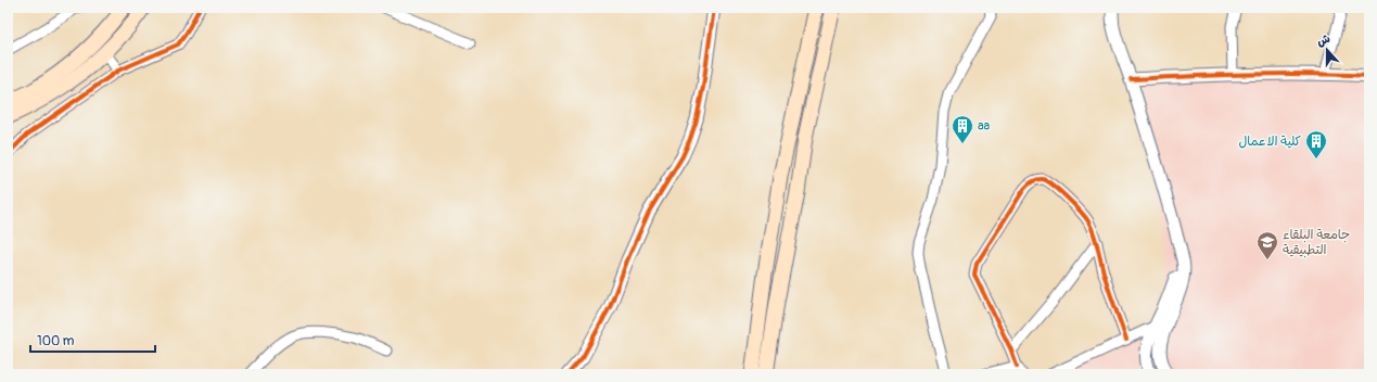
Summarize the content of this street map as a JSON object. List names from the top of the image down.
{
  "places": {
    "building": ["aa", "كلية الاعمال"],
    "school or university": ["جامعة البلقاء التطبيقية"]
  },
  "scale_bar": "100 m",
  "north": "top"
}
